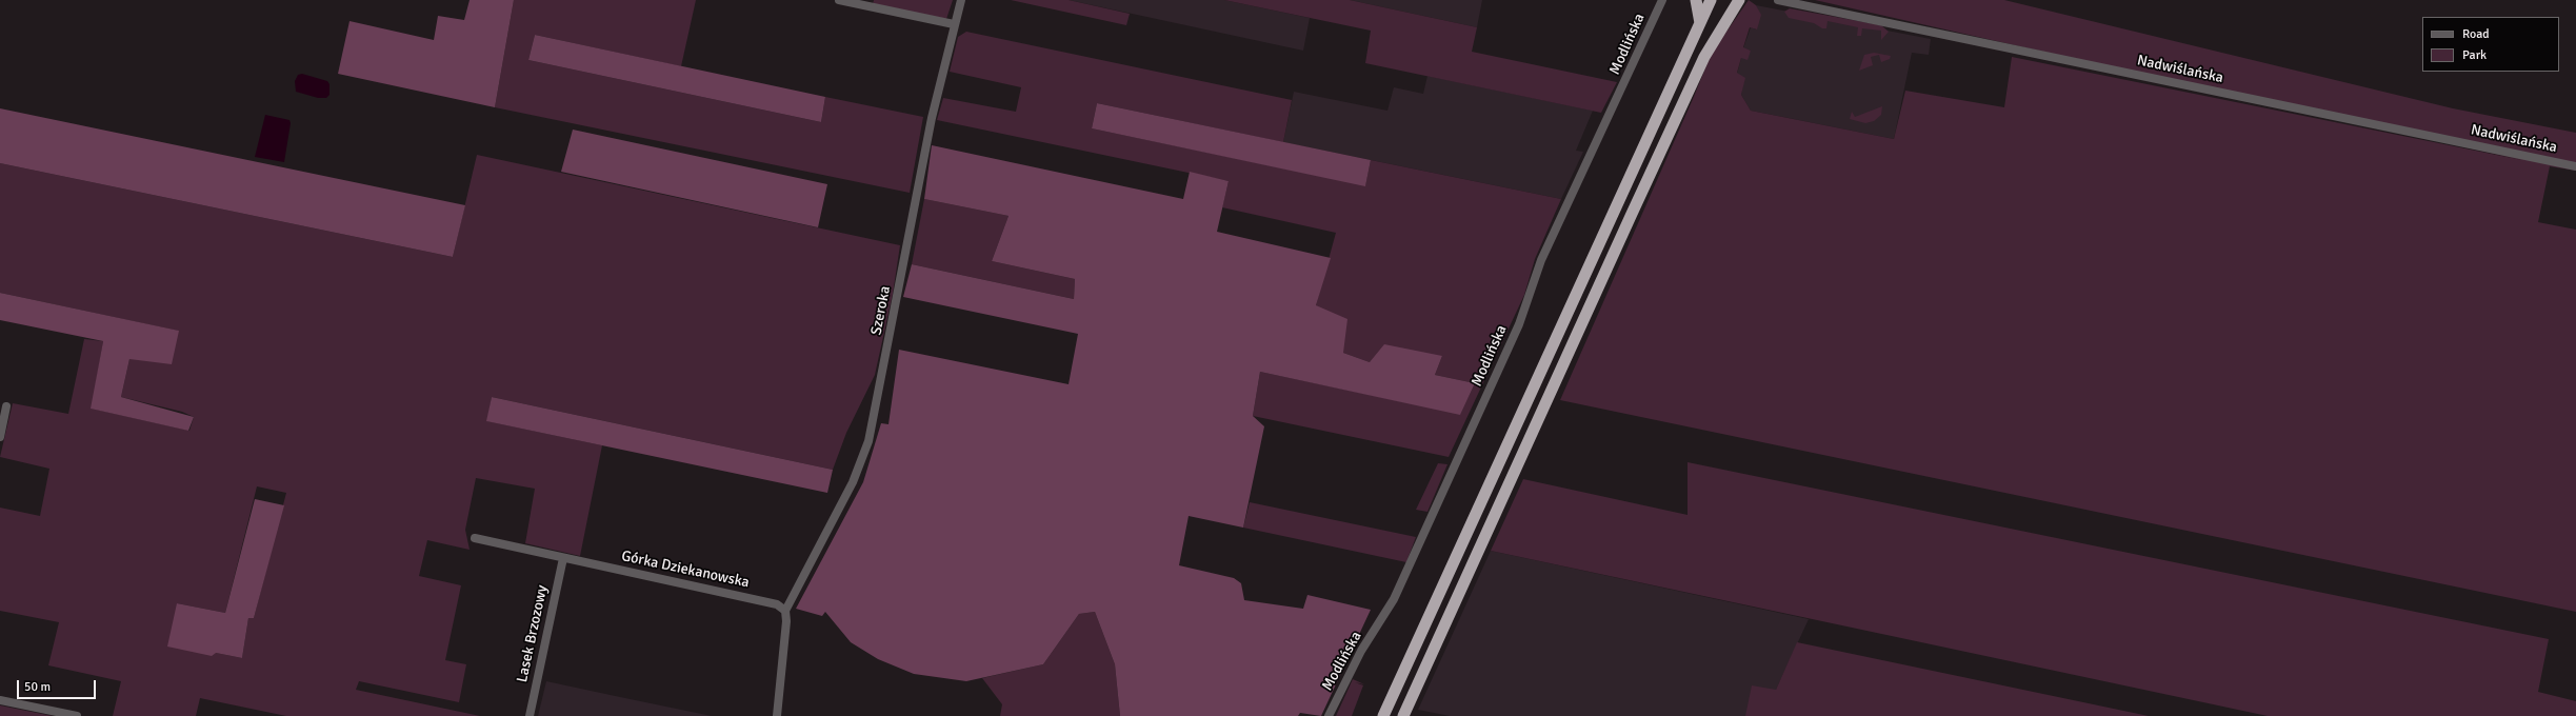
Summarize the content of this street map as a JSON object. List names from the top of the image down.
{
  "streets": {
    "street": [
      "Modlińska",
      "Nadwiślańska",
      "Szeroka",
      "Górka Dziekanowska",
      "Lasek Brzozowy"
    ]
  },
  "crossings": [
    ["Szeroka", "Górka Dziekanowska"],
    ["Górka Dziekanowska", "Lasek Brzozowy"]
  ],
  "legend": ["Road", "Park"],
  "scale_bar": "50 m"
}
